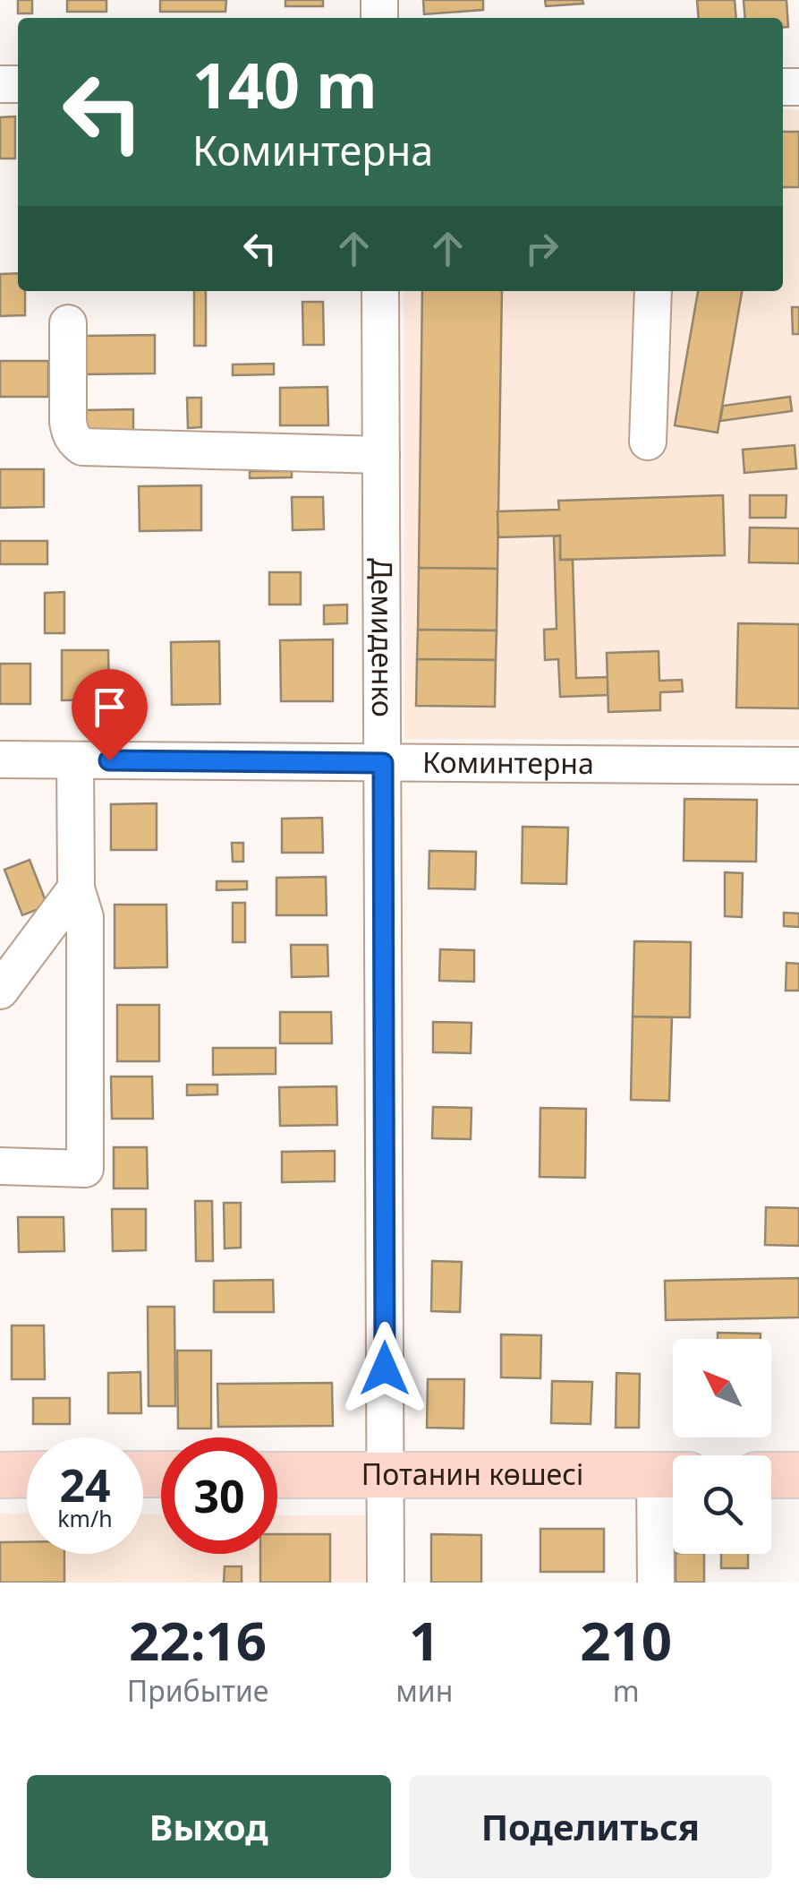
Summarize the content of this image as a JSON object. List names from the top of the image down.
{
  "streets": {
    "main road": ["Потанин көшесі"],
    "street": ["Демиденко", "Коминтерна"]
  },
  "crossings": [
    ["Демиденко", "Коминтерна"],
    ["Демиденко", "Потанин көшесі"]
  ],
  "north": "top left",
  "page": {
    "turn": ["140 m", "Коминтерна"],
    "speed": "24 km/h",
    "limit": "30",
    "eta": [
      "22:16",
      "Прибытие",
      "1",
      "мин",
      "210",
      "m"
    ],
    "buttons": ["Выход", "Поделиться"]
  }
}
